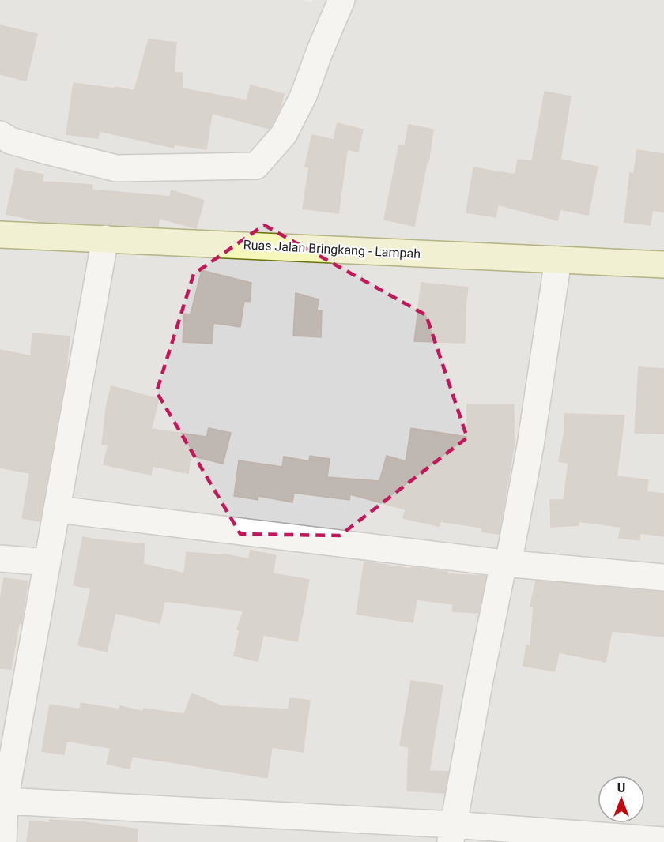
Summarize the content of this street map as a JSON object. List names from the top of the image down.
{
  "streets": {
    "main road": ["Ruas Jalan Bringkang - Lampah"]
  },
  "north": "top"
}
